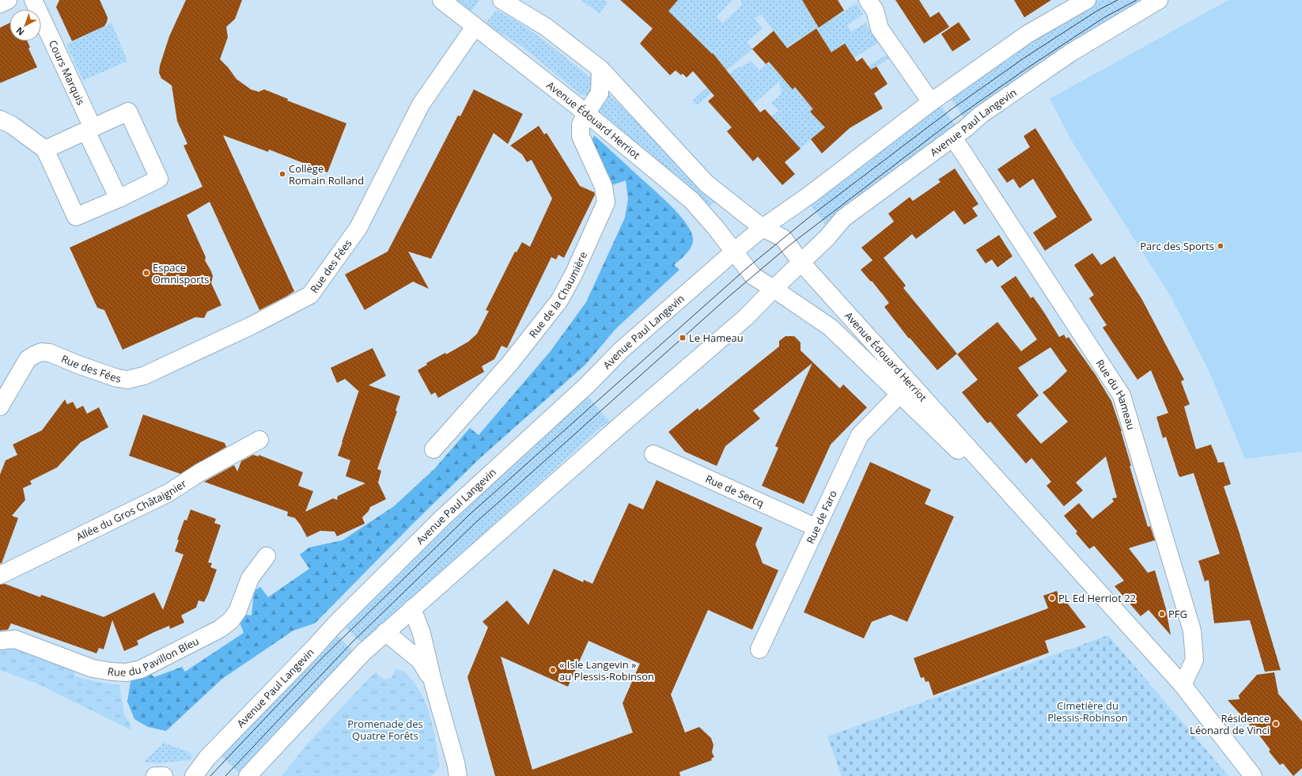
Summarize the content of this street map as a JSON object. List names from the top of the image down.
{
  "streets": {
    "street": [
      "Cours Marquis",
      "Avenue Édouard Herriot",
      "Avenue Paul Langevin",
      "Rue des Fées",
      "Rue de la Chaumière",
      "Rue du Hameau",
      "Rue de Sercq",
      "Allée du Gros Châtaignier",
      "Rue de Faro",
      "Rue du Pavillon Bleu"
    ]
  },
  "crossings": [
    ["Avenue Édouard Herriot", "Avenue Paul Langevin"],
    ["Avenue Édouard Herriot", "Rue des Fées"],
    ["Avenue Édouard Herriot", "Rue de la Chaumière"],
    ["Avenue Édouard Herriot", "Rue du Hameau"],
    ["Avenue Édouard Herriot", "Rue de Faro"],
    ["Avenue Paul Langevin", "Rue du Hameau"],
    ["Rue de Sercq", "Rue de Faro"]
  ],
  "parks": ["Cimetière du Plessis-Robinson", "Promenade des Quatre Forêts"],
  "places": {
    "other": [
      "Collège Romain Rolland",
      "Parc des Sports",
      "Espace Omnisports",
      "PL Ed Herriot 22",
      "PFG",
      "« Isle Langevin » au Plessis-Robinson",
      "Résidence Léonard de Vinci"
    ],
    "transit": ["Le Hameau"]
  },
  "north": "bottom left"
}
